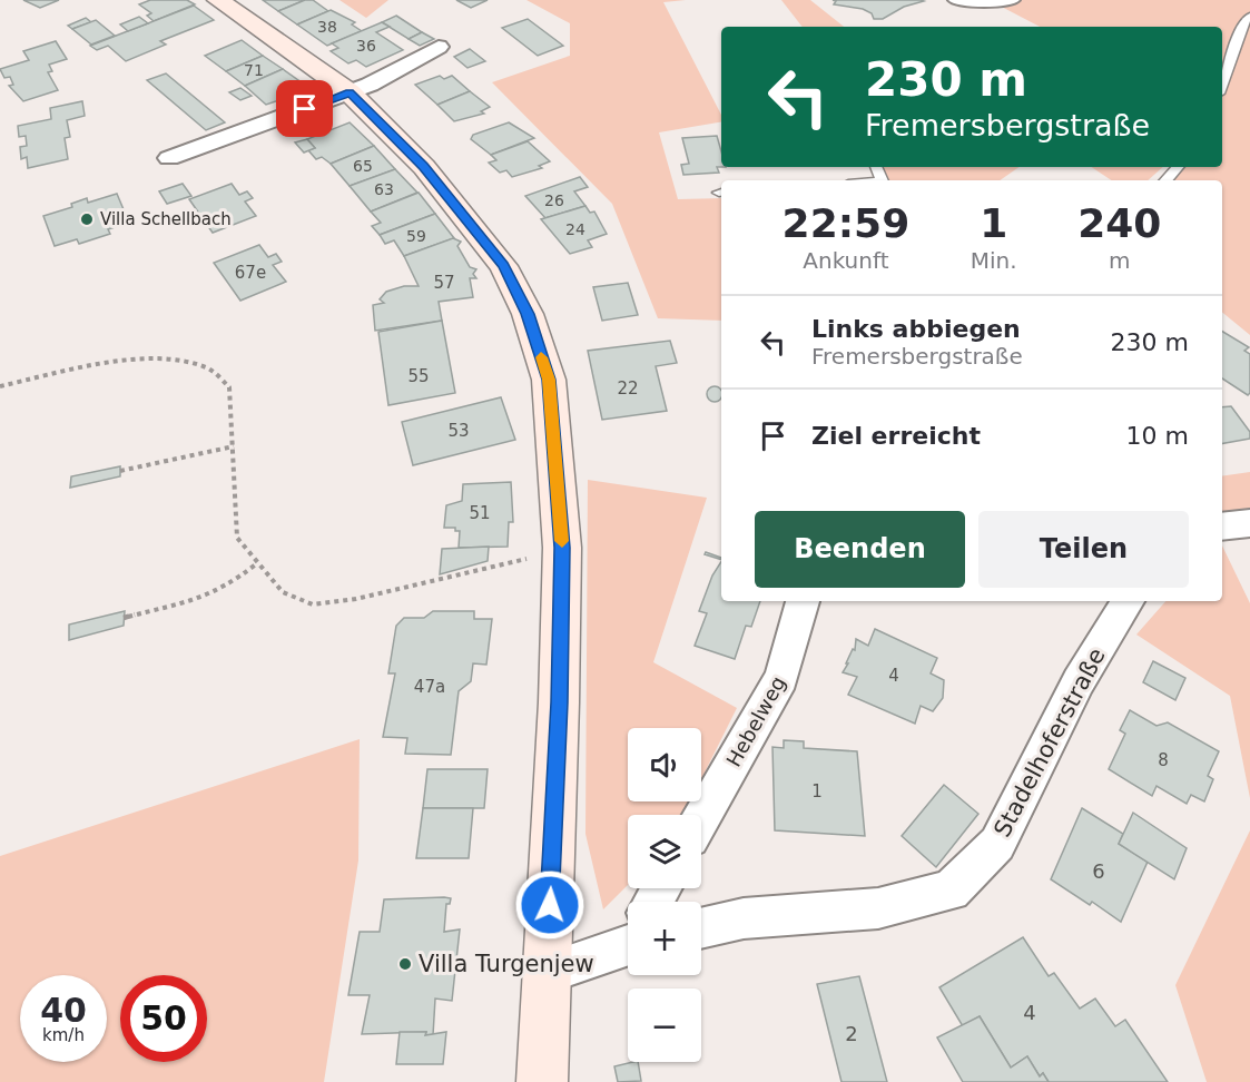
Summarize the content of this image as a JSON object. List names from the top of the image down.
{
  "streets": {
    "street": ["Hebelweg", "Stadelhoferstraße"]
  },
  "places": ["Villa Schellbach", "Villa Turgenjew"],
  "house_numbers": [
    "38",
    "36",
    "71",
    "65",
    "63",
    "26",
    "24",
    "59",
    "67e",
    "57",
    "55",
    "22",
    "53",
    "51",
    "4",
    "47a",
    "8",
    "1",
    "6",
    "4",
    "2"
  ],
  "page": {
    "turn": ["230 m", "Fremersbergstraße"],
    "eta": [
      "22:59",
      "Ankunft",
      "1",
      "Min.",
      "240",
      "m"
    ],
    "list": [
      {
        "name": "Links abbiegen",
        "note": "Fremersbergstraße",
        "value": "230 m"
      },
      {
        "name": "Ziel erreicht",
        "value": "10 m"
      }
    ],
    "buttons": ["Beenden", "Teilen"],
    "map_buttons": ["+", "−"],
    "speed": "40 km/h",
    "limit": "50"
  }
}
